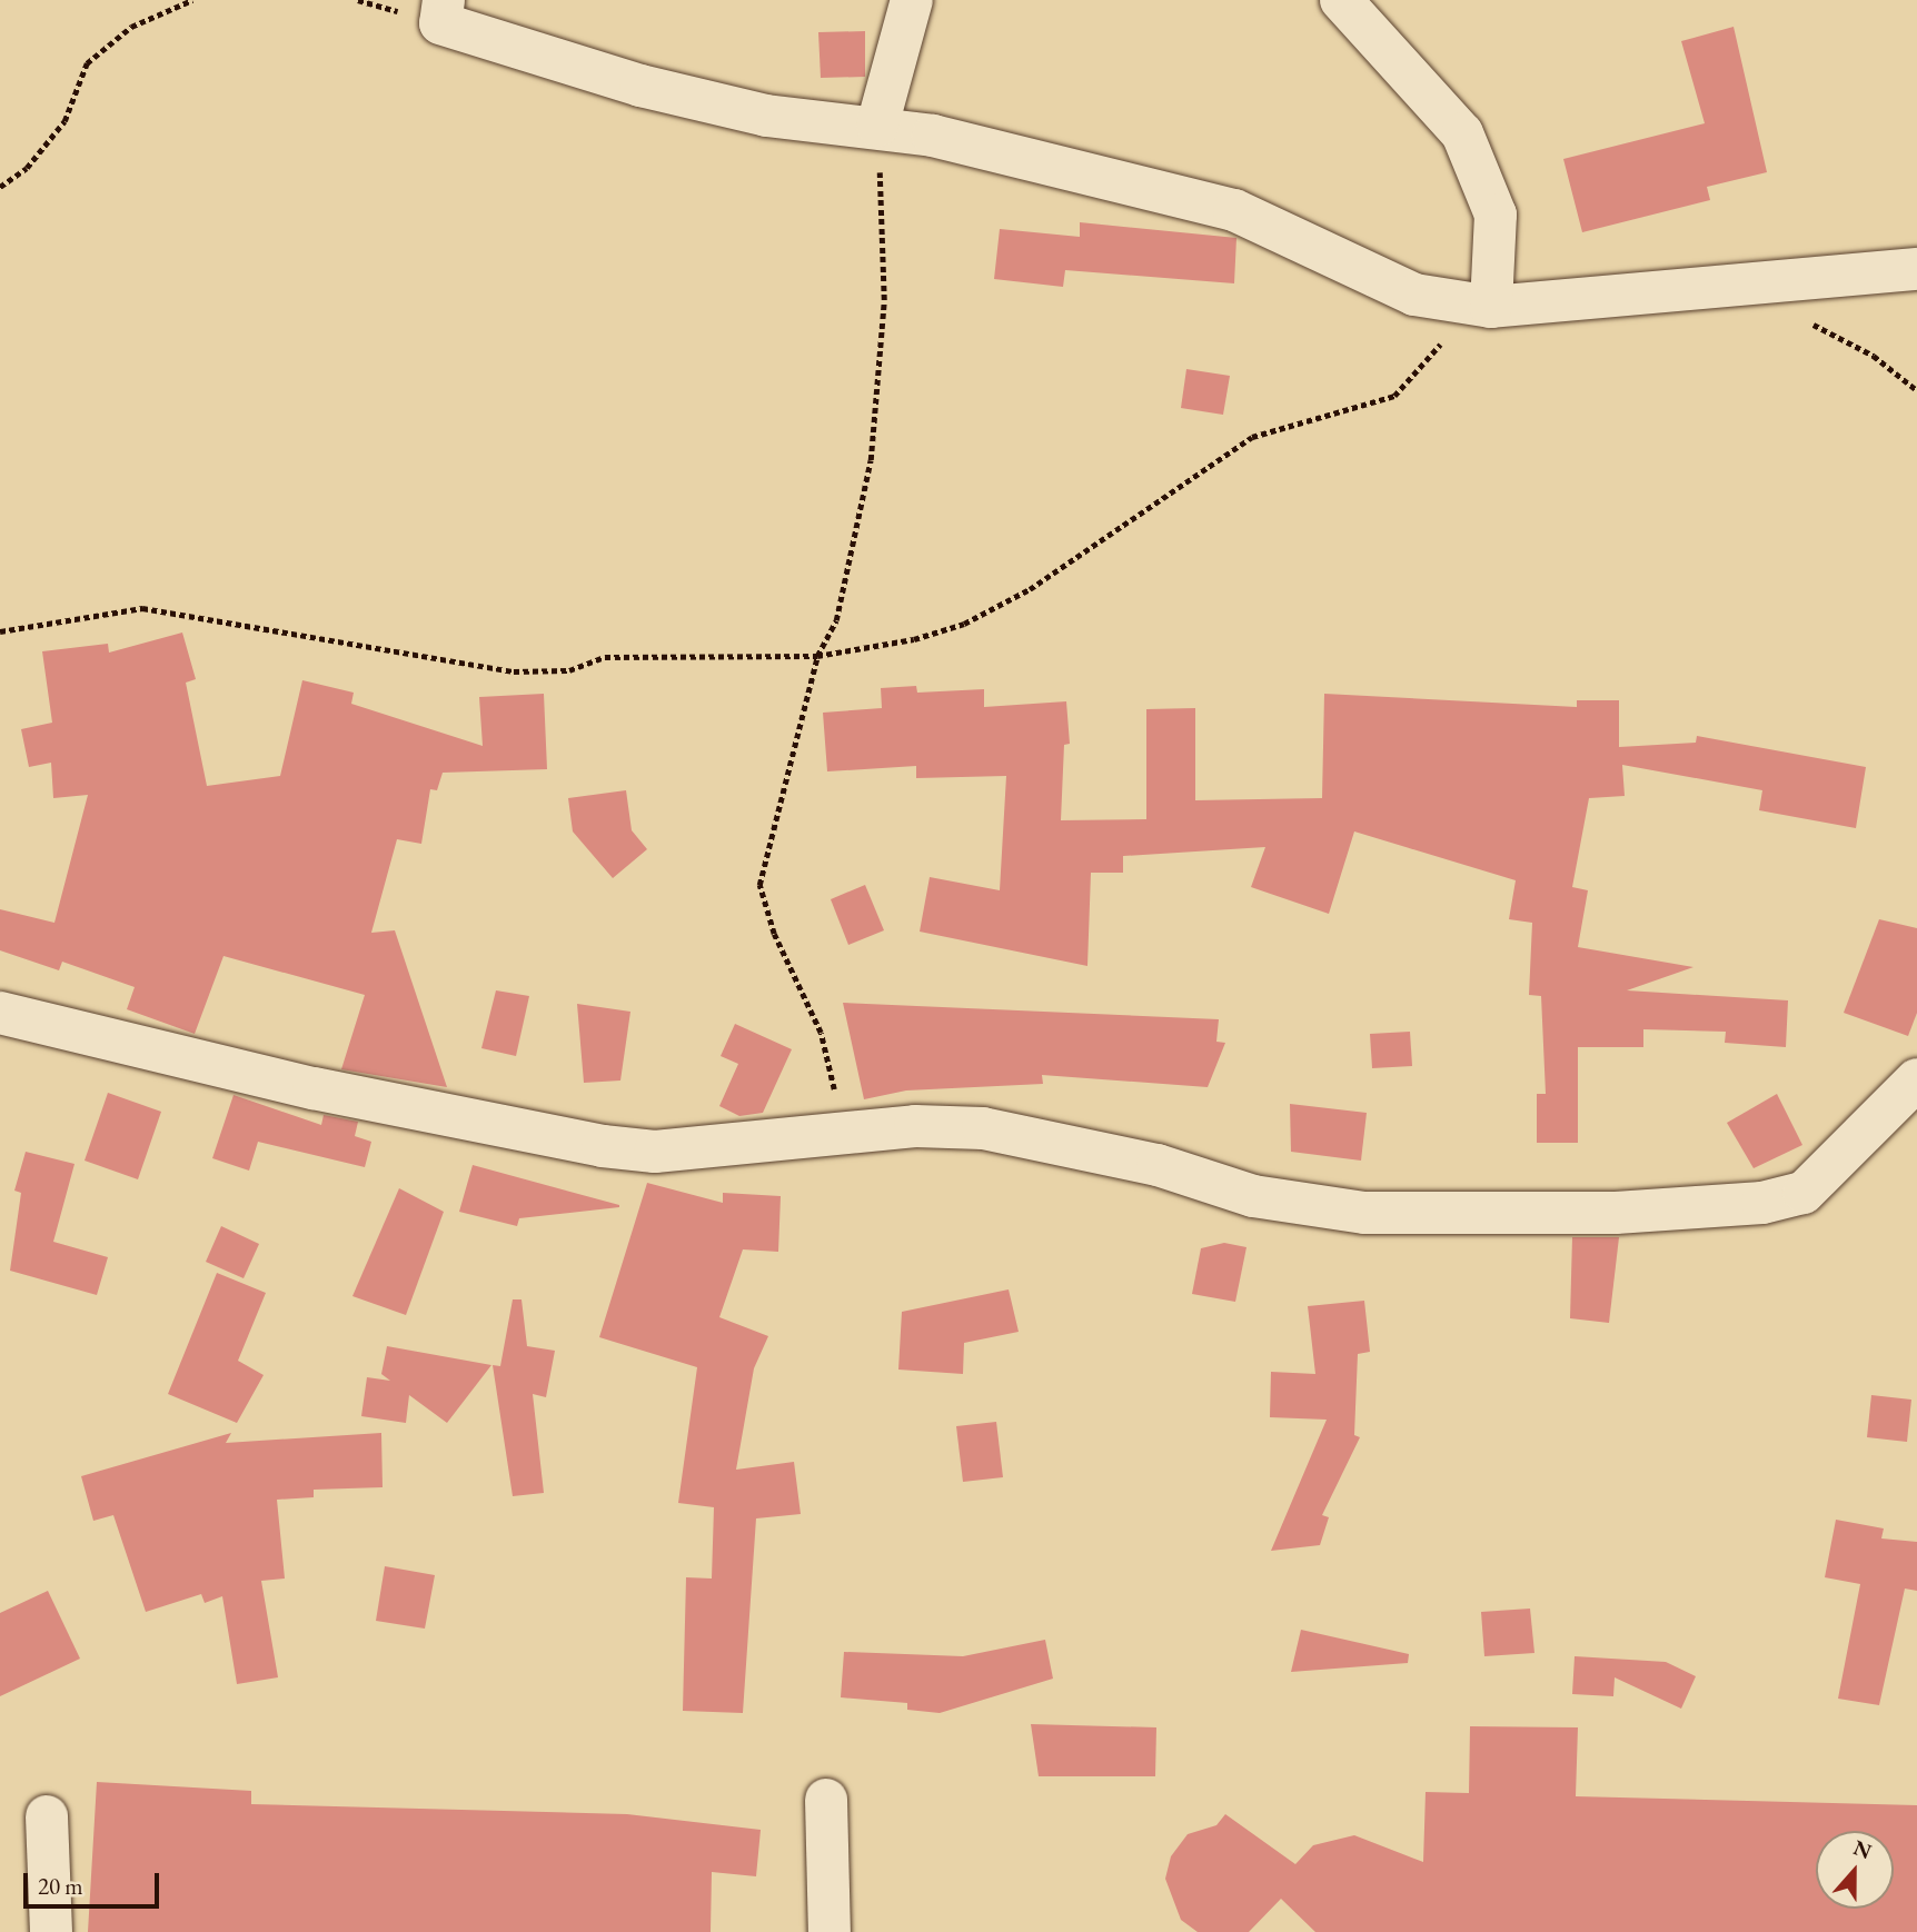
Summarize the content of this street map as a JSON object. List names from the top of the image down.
{
  "scale_bar": "20 m",
  "north": "top"
}
